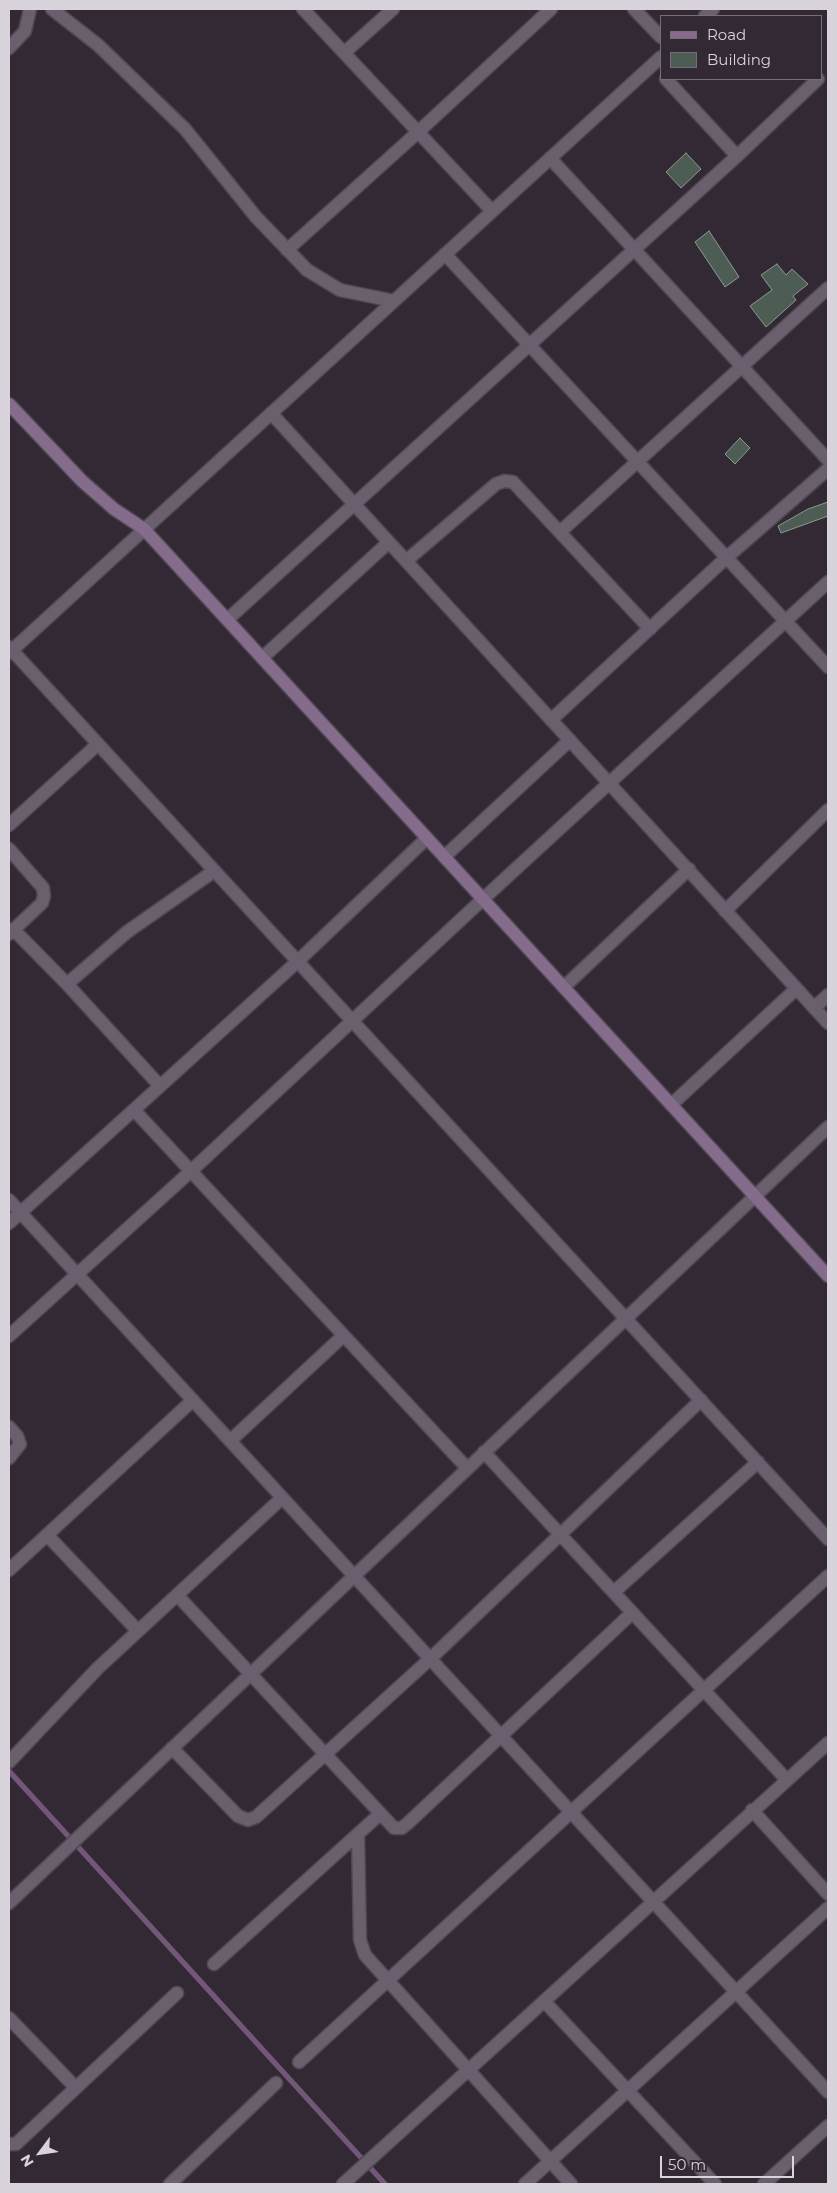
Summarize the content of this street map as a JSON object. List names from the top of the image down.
{
  "legend": ["Road", "Building"],
  "scale_bar": "50 m",
  "north": "bottom left"
}
